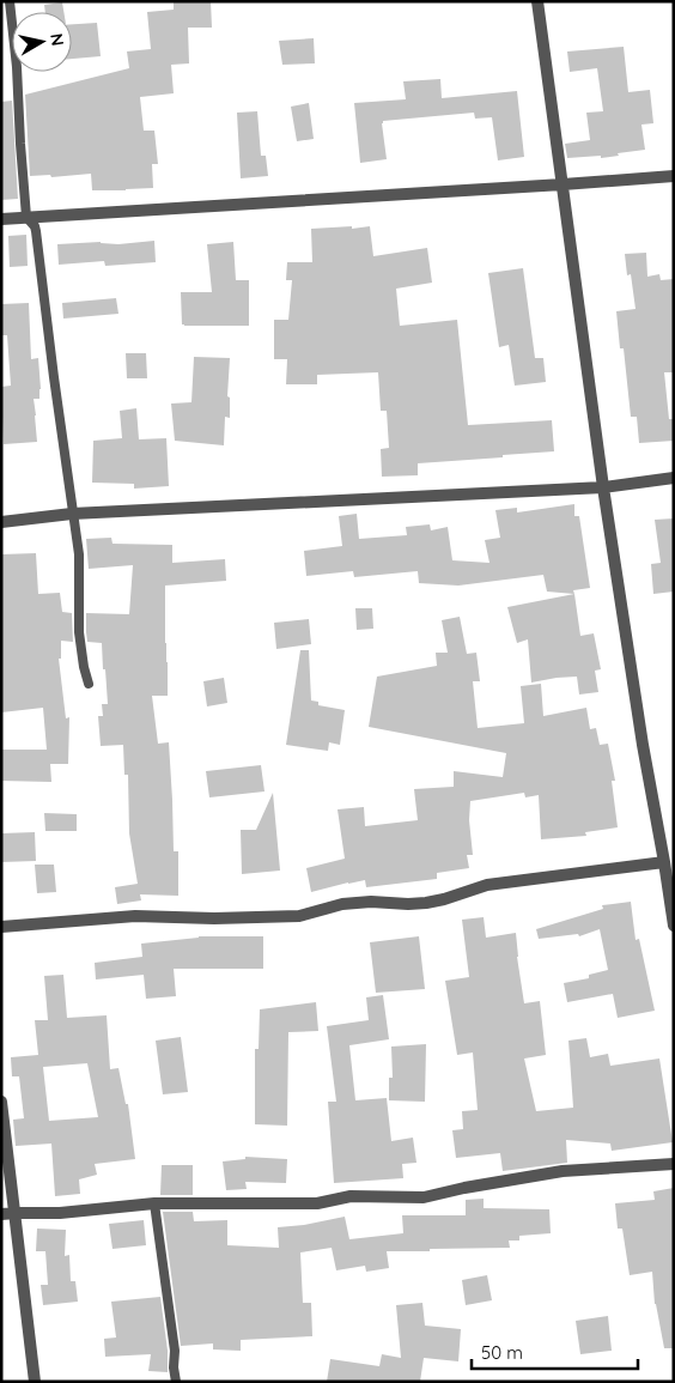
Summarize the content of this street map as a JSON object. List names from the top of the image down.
{
  "scale_bar": "50 m",
  "north": "right"
}
